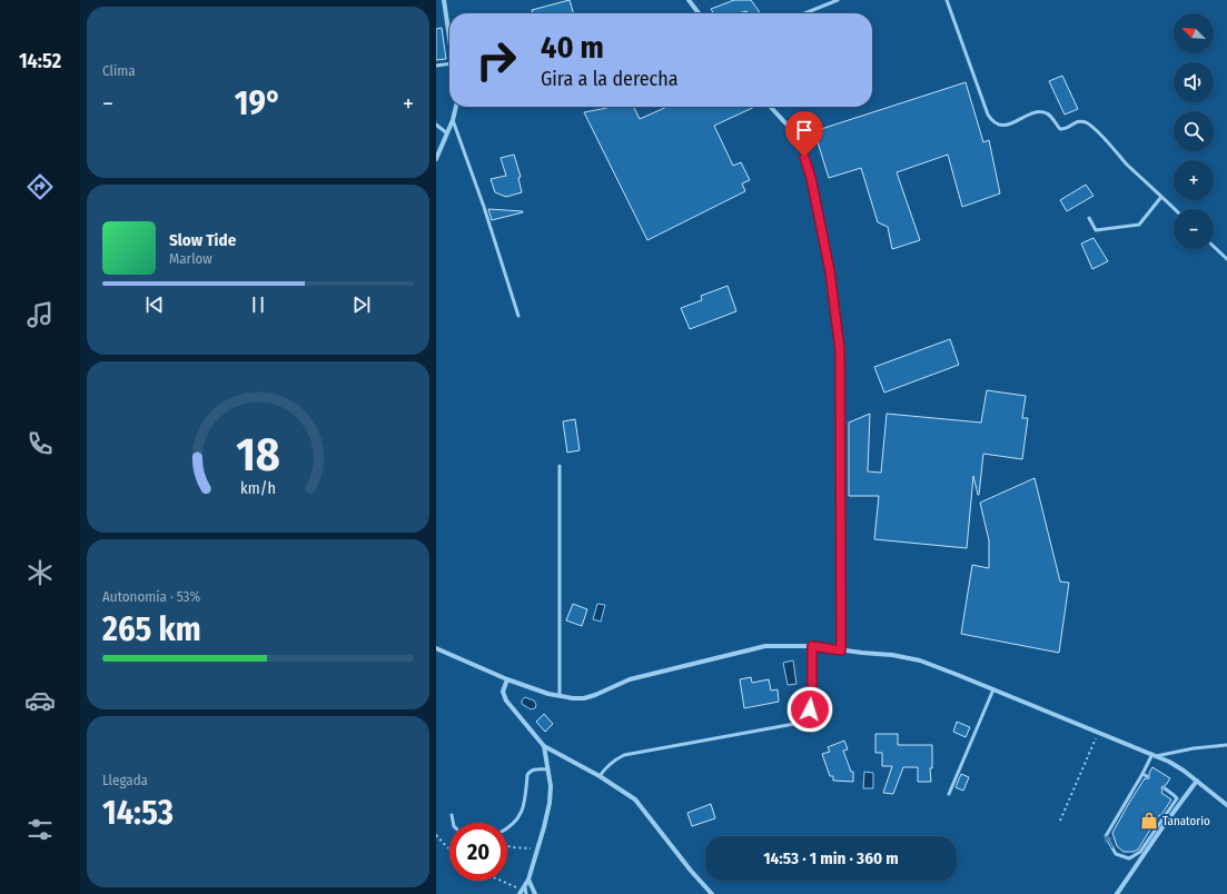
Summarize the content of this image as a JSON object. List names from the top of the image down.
{
  "places": {
    "shop": ["Tanatorio"]
  },
  "north": "top left",
  "page": {
    "tabs": "14:52",
    "tile": [
      "Clima",
      ["Autonomía · 53%", "265 km"],
      ["Llegada", "14:53"]
    ],
    "map_buttons": ["+", "−"],
    "turn": ["40 m", "Gira a la derecha"],
    "heat": ["−", "19°", "+"],
    "song": ["Slow Tide", "Marlow"],
    "limit": "20",
    "trip": "14:53 · 1 min · 360 m",
    "gauge": ["18", "km/h"]
  }
}
